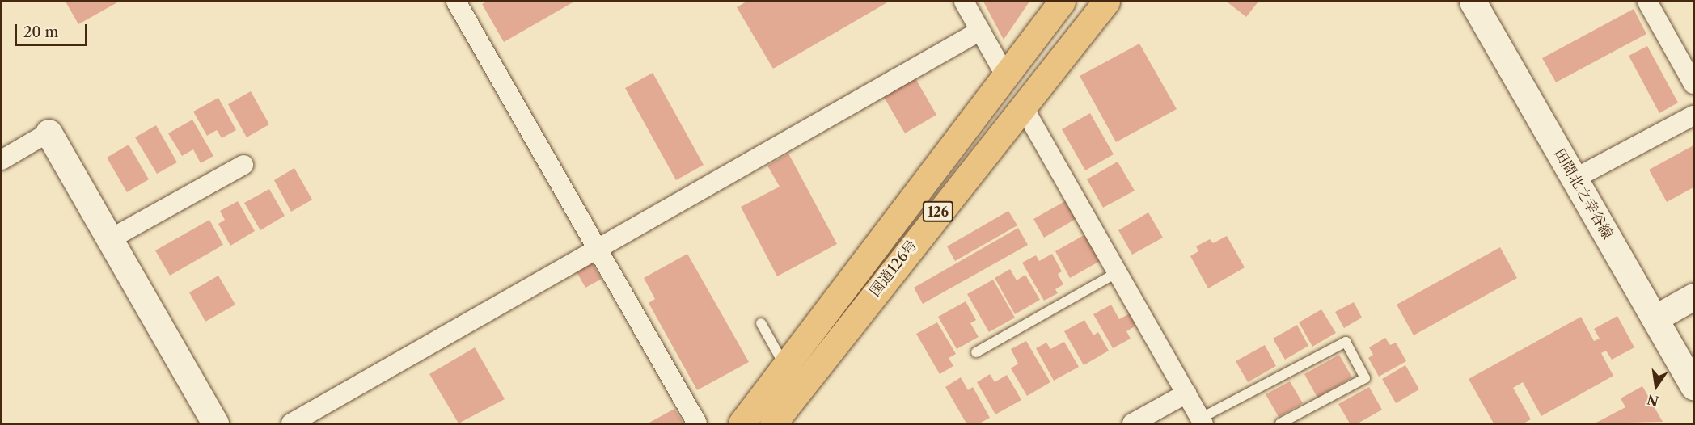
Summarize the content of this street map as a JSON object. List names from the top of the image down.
{
  "streets": {
    "highway": ["126", "国道126号"],
    "street": ["田間北之幸谷線"]
  },
  "scale_bar": "20 m",
  "north": "bottom"
}
